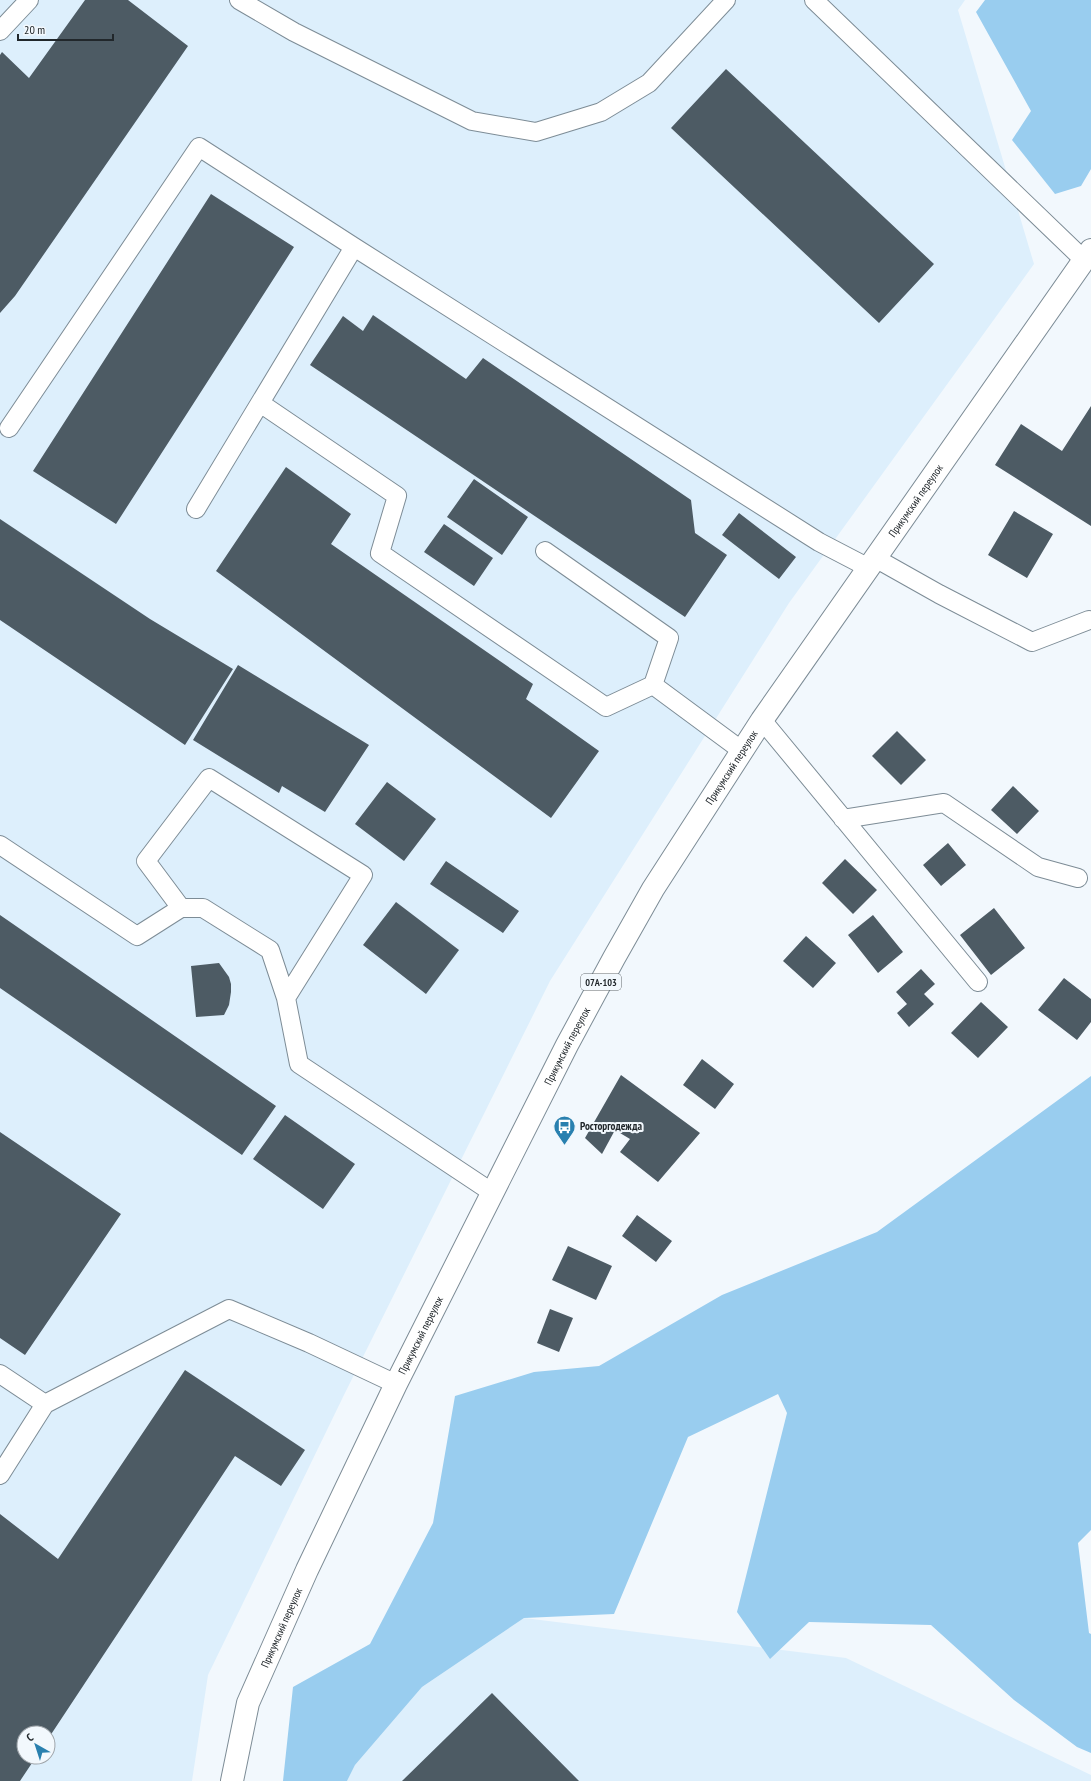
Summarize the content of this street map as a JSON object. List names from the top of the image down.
{
  "streets": {
    "main road": ["Прикумский переулок", "07А-103"]
  },
  "places": {
    "bus stop": ["Росторгодежда"]
  },
  "scale_bar": "20 m",
  "north": "top left"
}
